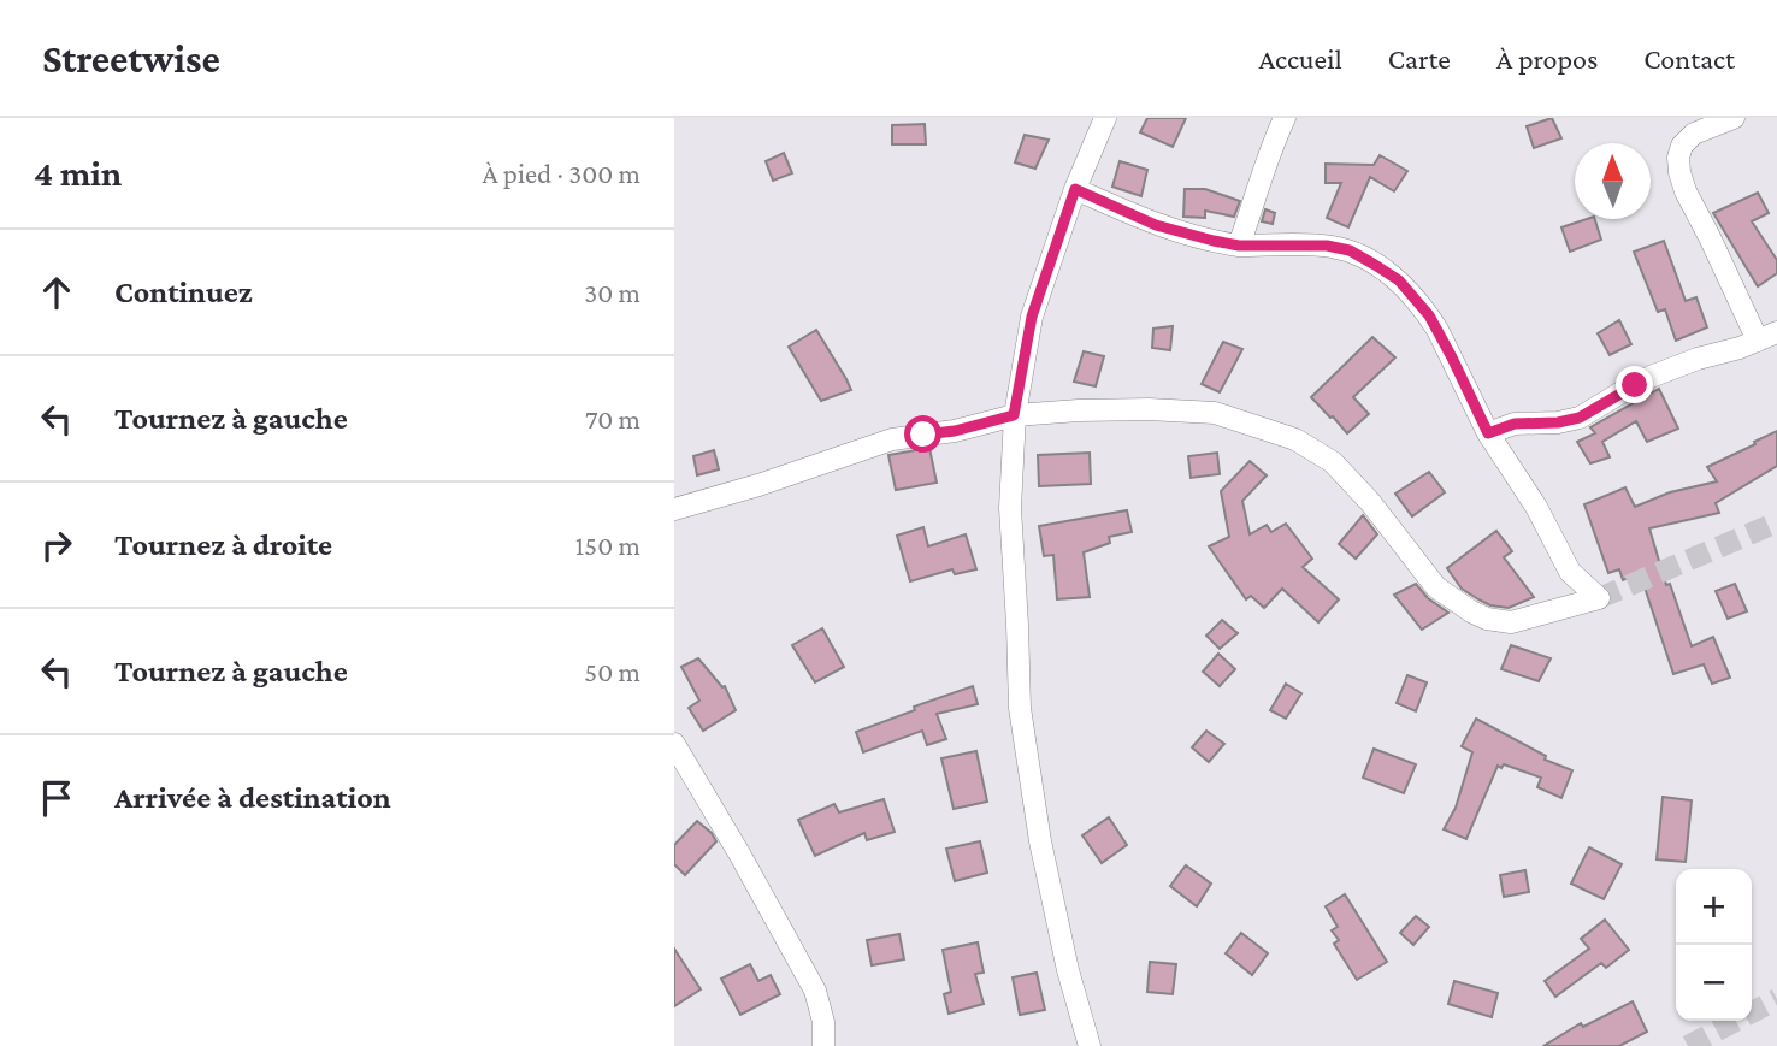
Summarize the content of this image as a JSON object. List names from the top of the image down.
{
  "north": "top",
  "page": {
    "header": "Streetwise",
    "nav": [
      "Accueil",
      "Carte",
      "À propos",
      "Contact"
    ],
    "heading": ["4 min", "À pied · 300 m"],
    "list": [
      ["Continuez", "30 m"],
      ["Tournez à gauche", "70 m"],
      ["Tournez à droite", "150 m"],
      ["Tournez à gauche", "50 m"],
      "Arrivée à destination"
    ],
    "map_buttons": ["+", "−"]
  }
}
